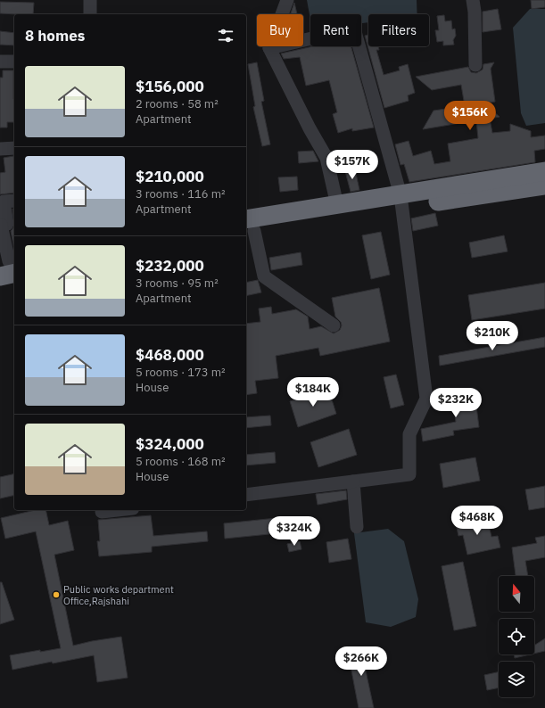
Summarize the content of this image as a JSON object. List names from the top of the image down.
{
  "places": ["Public works department Office,Rajshahi"],
  "north": "top",
  "page": {
    "chip": ["Buy", "Rent", "Filters"],
    "heading": "8 homes",
    "list": [
      {
        "name": "$156,000",
        "note": "2 rooms · 58 m² · Apartment"
      },
      {
        "name": "$210,000",
        "note": "3 rooms · 116 m² · Apartment"
      },
      {
        "name": "$232,000",
        "note": "3 rooms · 95 m² · Apartment"
      },
      {
        "name": "$468,000",
        "note": "5 rooms · 173 m² · House"
      },
      {
        "name": "$324,000",
        "note": "5 rooms · 168 m² · House"
      }
    ],
    "price": [
      "$156K",
      "$157K",
      "$210K",
      "$184K",
      "$232K",
      "$468K",
      "$324K",
      "$266K"
    ]
  }
}
